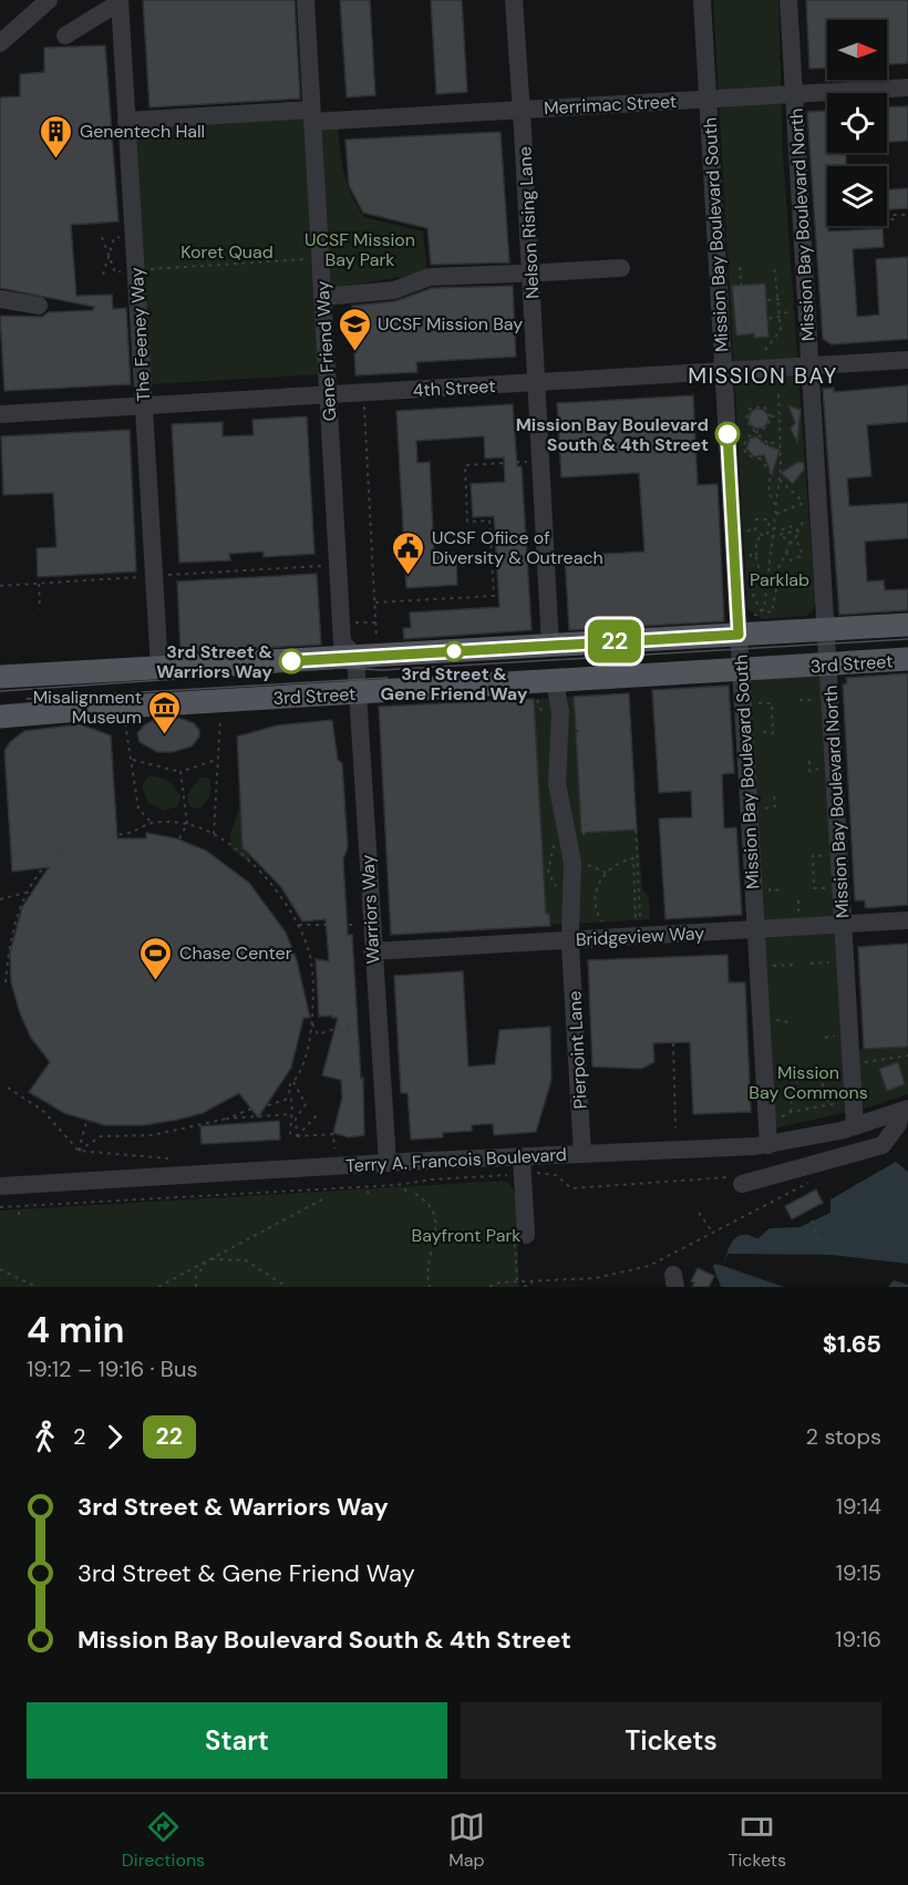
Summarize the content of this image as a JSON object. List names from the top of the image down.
{
  "streets": {
    "main road": ["3rd Street"],
    "street": [
      "Merrimac Street",
      "Nelson Rising Lane",
      "Mission Bay Boulevard North",
      "Mission Bay Boulevard South",
      "The Feeney Way",
      "Gene Friend Way",
      "4th Street",
      "Warriors Way",
      "Bridgeview Way",
      "Pierpoint Lane",
      "Terry A. Francois Boulevard"
    ]
  },
  "crossings": [
    ["Merrimac Street", "Nelson Rising Lane"],
    ["Merrimac Street", "Mission Bay Boulevard North"],
    ["Merrimac Street", "Mission Bay Boulevard South"],
    ["Merrimac Street", "The Feeney Way"],
    ["Merrimac Street", "Gene Friend Way"],
    ["Nelson Rising Lane", "4th Street"],
    ["Nelson Rising Lane", "3rd Street"],
    ["Mission Bay Boulevard North", "4th Street"],
    ["Mission Bay Boulevard North", "3rd Street"],
    ["Mission Bay Boulevard North", "Bridgeview Way"],
    ["Mission Bay Boulevard North", "Terry A. Francois Boulevard"],
    ["Mission Bay Boulevard South", "4th Street"],
    ["Mission Bay Boulevard South", "3rd Street"],
    ["Mission Bay Boulevard South", "Bridgeview Way"],
    ["Mission Bay Boulevard South", "Terry A. Francois Boulevard"],
    ["The Feeney Way", "4th Street"],
    ["The Feeney Way", "3rd Street"],
    ["Gene Friend Way", "4th Street"],
    ["Gene Friend Way", "3rd Street"],
    ["Gene Friend Way", "Warriors Way"],
    ["3rd Street", "Warriors Way"],
    ["3rd Street", "Pierpoint Lane"],
    ["Warriors Way", "Bridgeview Way"],
    ["Warriors Way", "Terry A. Francois Boulevard"],
    ["Pierpoint Lane", "Terry A. Francois Boulevard"]
  ],
  "districts": ["MISSION BAY"],
  "parks": [
    "UCSF Mission Bay Park",
    "Koret Quad",
    "Parklab",
    "Mission Bay Commons",
    "Bayfront Park"
  ],
  "places": {
    "building": ["Genentech Hall"],
    "school or university": ["UCSF Mission Bay"],
    "other": ["Mission Bay Boulevard South & 4th Street", "3rd Street & Gene Friend Way", "3rd Street & Warriors Way"],
    "public building": ["UCSF Ofiice of Diversity & Outreach"],
    "museum": ["Misalignment Museum"],
    "sports": ["Chase Center"]
  },
  "lines": ["bus line 22"],
  "north": "right",
  "page": {
    "on_map": "22",
    "heading": ["4 min", "19:12 – 19:16 · Bus", "$1.65"],
    "legs": ["2", "22", "2 stops"],
    "list": [
      {
        "name": "3rd Street & Warriors Way",
        "value": "19:14"
      },
      {
        "name": "3rd Street & Gene Friend Way",
        "value": "19:15"
      },
      {
        "name": "Mission Bay Boulevard South & 4th Street",
        "value": "19:16"
      }
    ],
    "buttons": ["Start", "Tickets"],
    "tabs": ["Directions", "Map", "Tickets"]
  }
}
